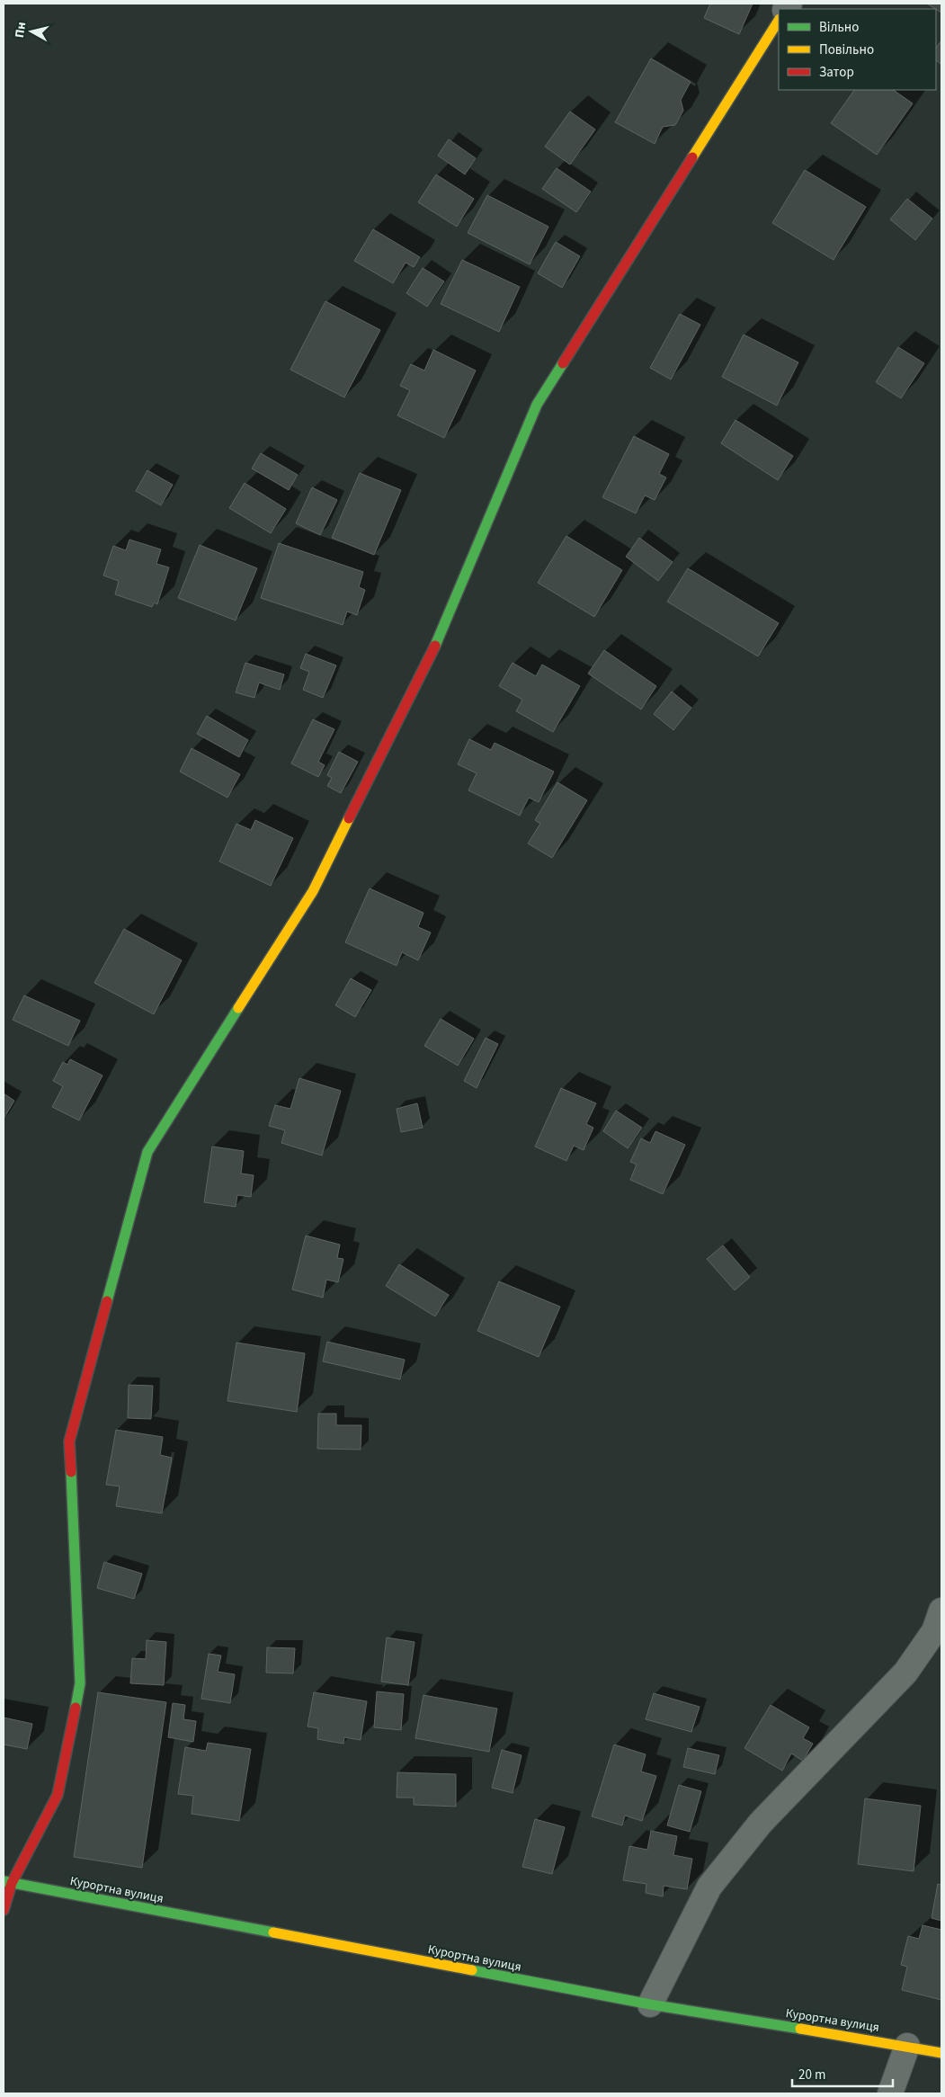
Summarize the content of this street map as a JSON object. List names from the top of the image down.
{
  "streets": {
    "street": ["Курортна вулиця"]
  },
  "legend": ["Вільно", "Повільно", "Затор"],
  "scale_bar": "20 m",
  "north": "left"
}
